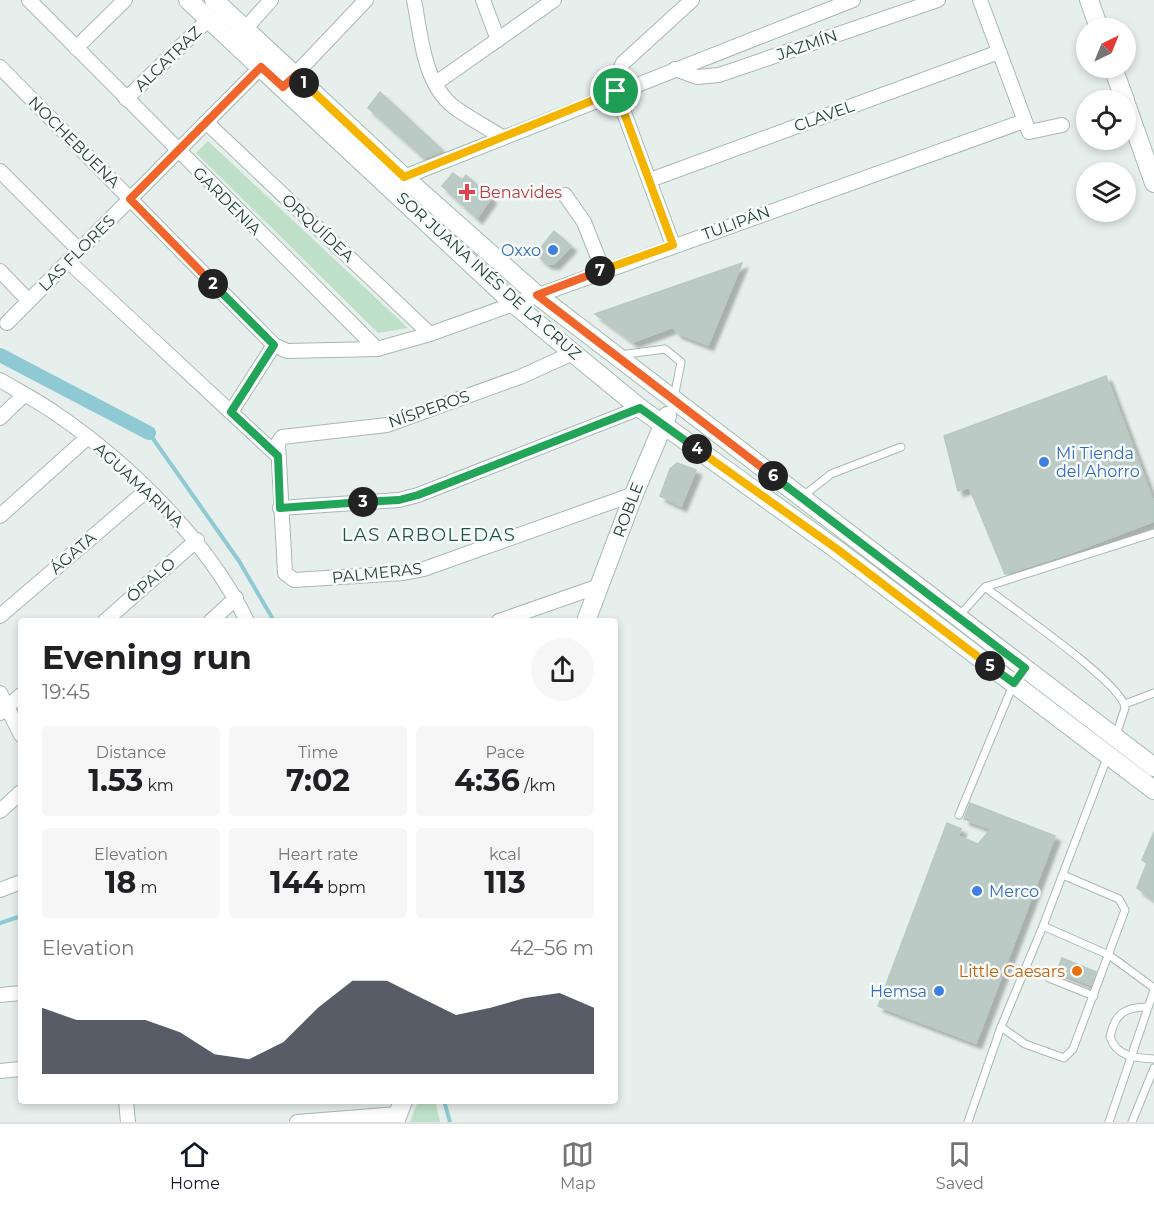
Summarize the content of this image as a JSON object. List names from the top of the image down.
{
  "streets": {
    "main road": ["SOR JUANA INÉS DE LA CRUZ", "ROBLE"],
    "street": [
      "JAZMÍN",
      "ALCATRAZ",
      "CLAVEL",
      "NOCHEBUENA",
      "GARDENIA",
      "TULIPÁN",
      "ORQUÍDEA",
      "LAS FLORES",
      "NÍSPEROS",
      "AGUAMARINA",
      "ÁGATA",
      "PALMERAS",
      "ÓPALO"
    ]
  },
  "crossings": [
    ["JAZMÍN", "SOR JUANA INÉS DE LA CRUZ"],
    ["ALCATRAZ", "GARDENIA"],
    ["ALCATRAZ", "SOR JUANA INÉS DE LA CRUZ"],
    ["NOCHEBUENA", "TULIPÁN"],
    ["NOCHEBUENA", "LAS FLORES"],
    ["GARDENIA", "TULIPÁN"],
    ["GARDENIA", "LAS FLORES"],
    ["TULIPÁN", "ORQUÍDEA"],
    ["TULIPÁN", "SOR JUANA INÉS DE LA CRUZ"],
    ["ORQUÍDEA", "LAS FLORES"],
    ["LAS FLORES", "SOR JUANA INÉS DE LA CRUZ"],
    ["SOR JUANA INÉS DE LA CRUZ", "NÍSPEROS"],
    ["SOR JUANA INÉS DE LA CRUZ", "ROBLE"],
    ["AGUAMARINA", "ÁGATA"],
    ["AGUAMARINA", "ÓPALO"],
    ["ROBLE", "PALMERAS"]
  ],
  "districts": ["LAS ARBOLEDAS"],
  "places": {
    "health": ["Benavides"],
    "other": [
      "Oxxo",
      "Mi Tienda del Ahorro",
      "Merco",
      "Little Caesars",
      "Hemsa"
    ]
  },
  "north": "top right",
  "page": {
    "pins": [
      "1",
      "7",
      "2",
      "4",
      "6",
      "3",
      "5"
    ],
    "heading": ["Evening run", "19:45"],
    "stats": [
      ["Distance", "1.53 km"],
      ["Time", "7:02"],
      ["Pace", "4:36 /km"],
      ["Elevation", "18 m"],
      ["Heart rate", "144 bpm"],
      ["kcal", "113"]
    ],
    "chart": ["Elevation", "42–56 m"],
    "tabs": ["Home", "Map", "Saved"]
  }
}
